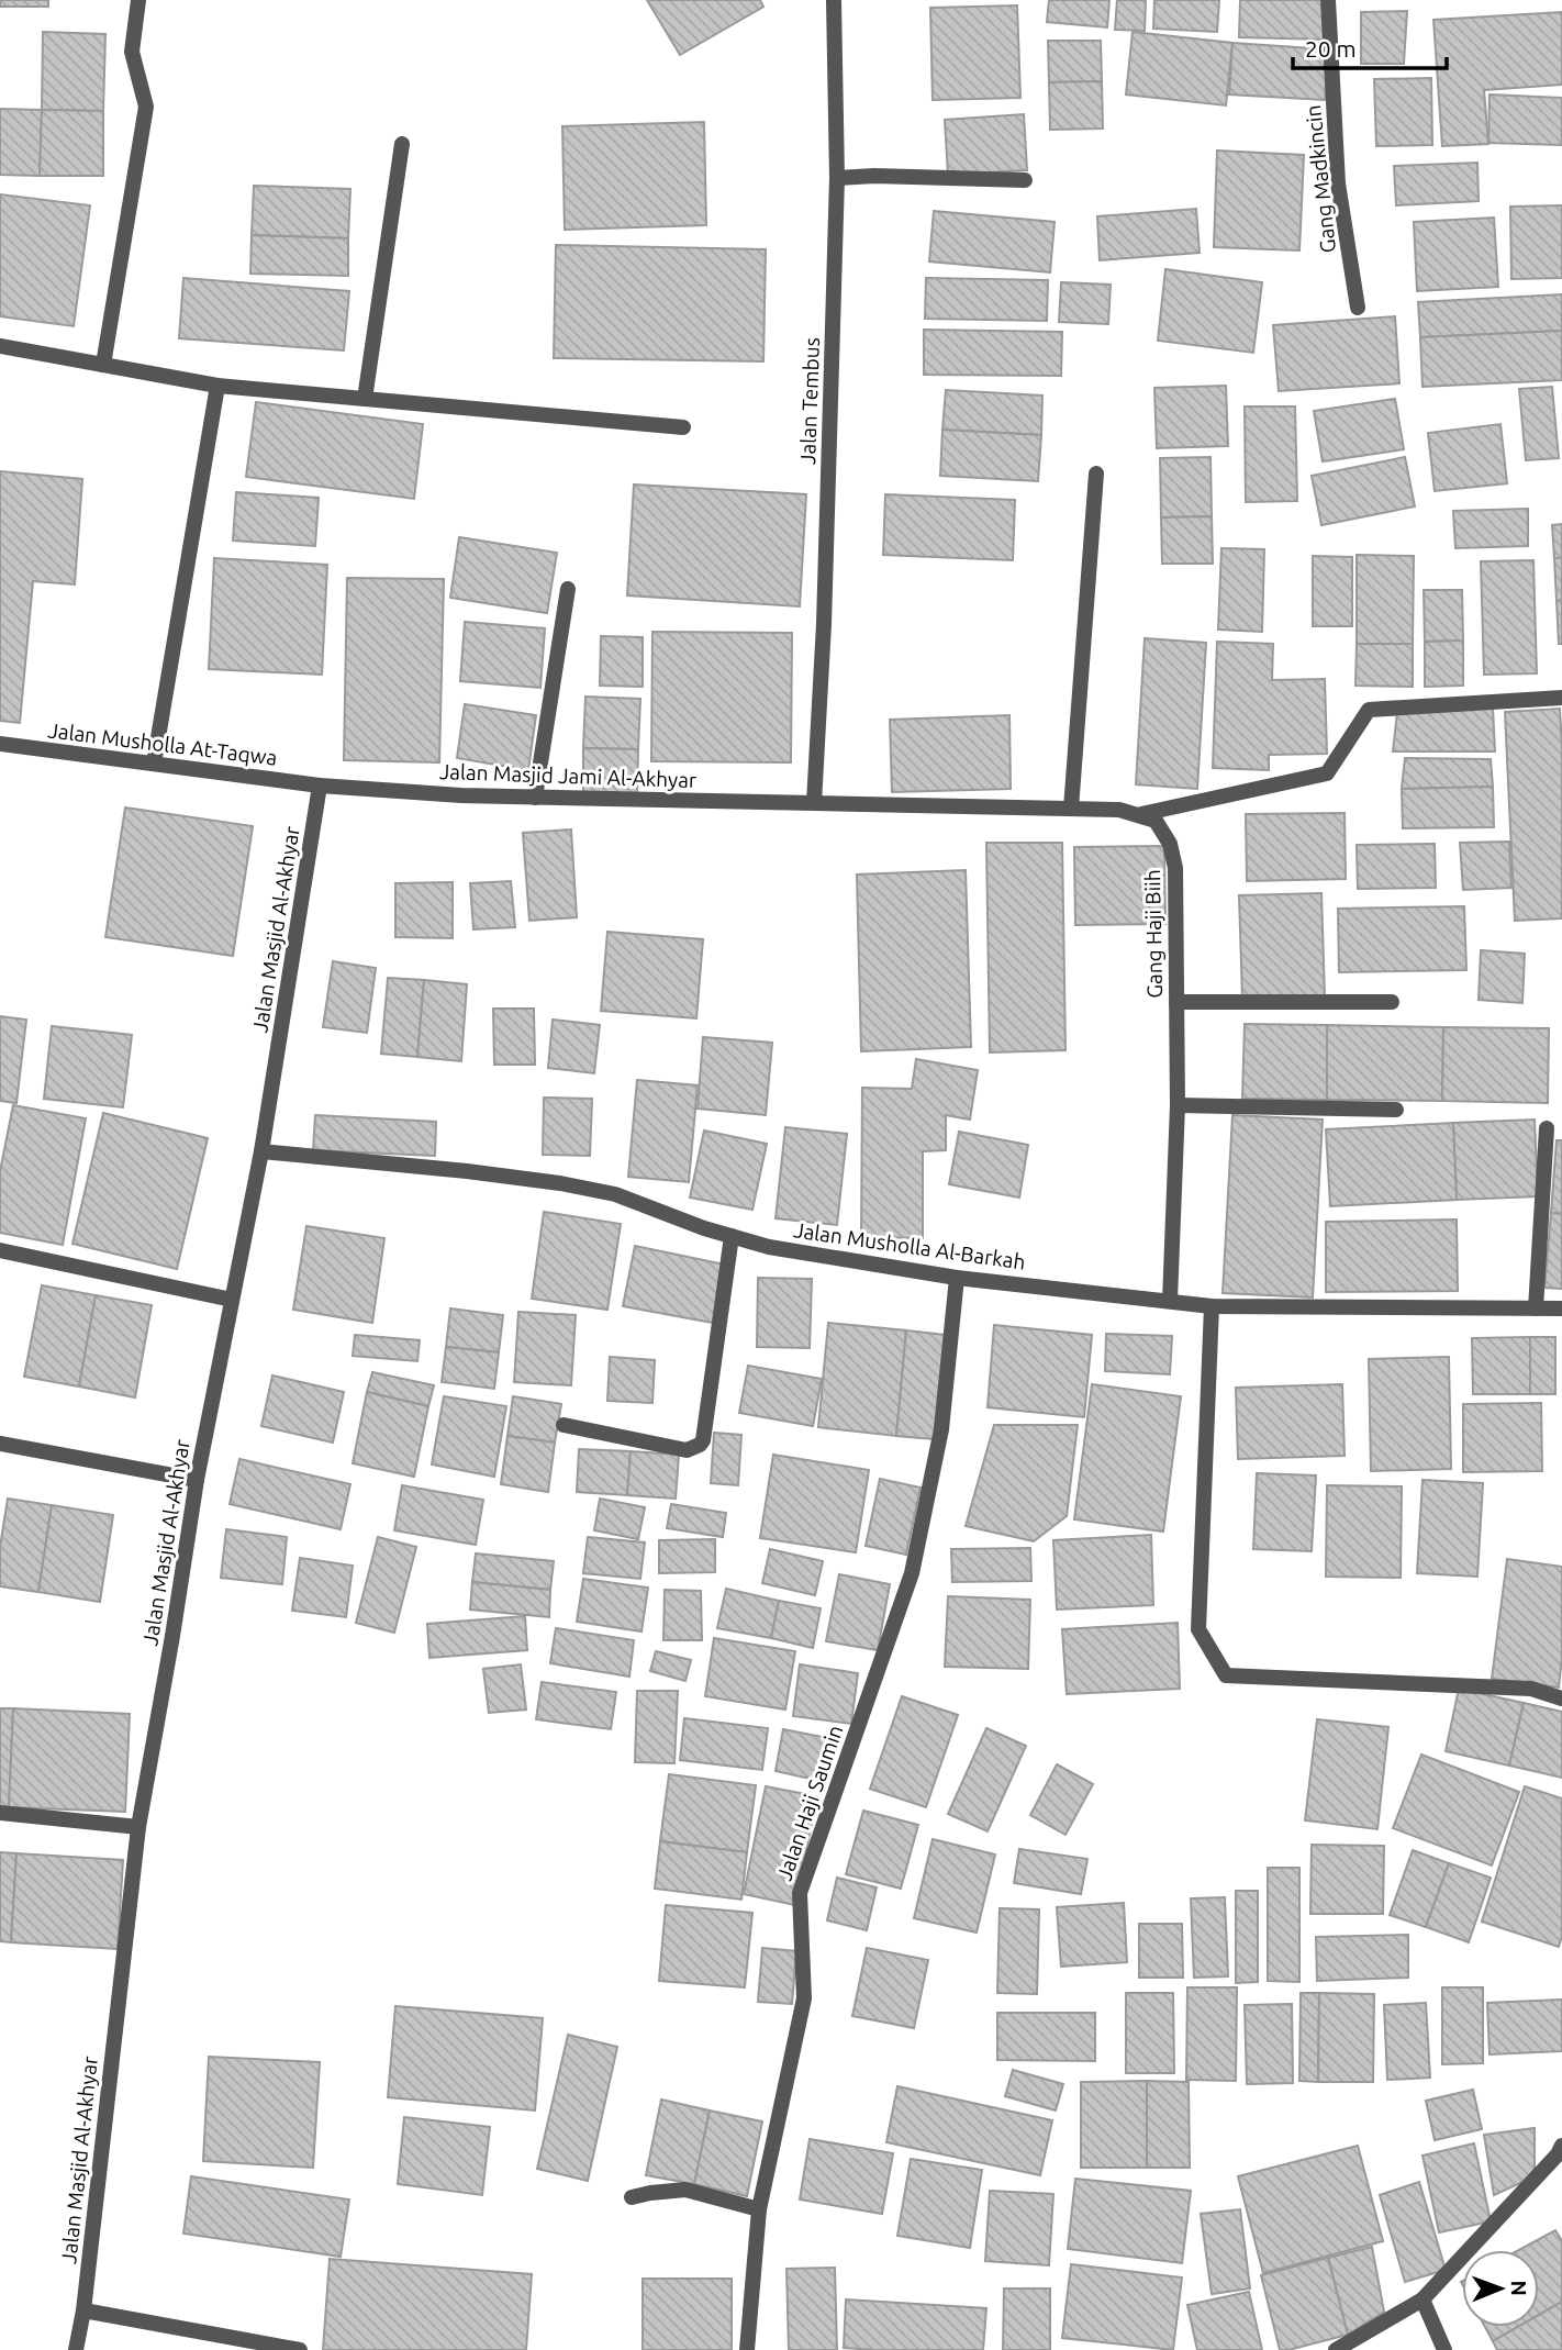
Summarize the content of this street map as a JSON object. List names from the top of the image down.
{
  "streets": {
    "street": [
      "Gang Madkincin",
      "Jalan Tembus",
      "Jalan Musholla At-Taqwa",
      "Jalan Masjid Jami Al-Akhyar",
      "Jalan Masjid Al-Akhyar",
      "Gang Haji Biih",
      "Jalan Musholla Al-Barkah",
      "Jalan Haji Saumin"
    ]
  },
  "crossings": [
    ["Jalan Tembus", "Jalan Masjid Jami Al-Akhyar"],
    ["Jalan Musholla At-Taqwa", "Jalan Masjid Jami Al-Akhyar"],
    ["Jalan Musholla At-Taqwa", "Jalan Masjid Al-Akhyar"],
    ["Jalan Masjid Jami Al-Akhyar", "Jalan Masjid Al-Akhyar"],
    ["Jalan Masjid Al-Akhyar", "Jalan Musholla Al-Barkah"],
    ["Gang Haji Biih", "Jalan Musholla Al-Barkah"],
    ["Jalan Musholla Al-Barkah", "Jalan Haji Saumin"]
  ],
  "scale_bar": "20 m",
  "north": "right"
}
